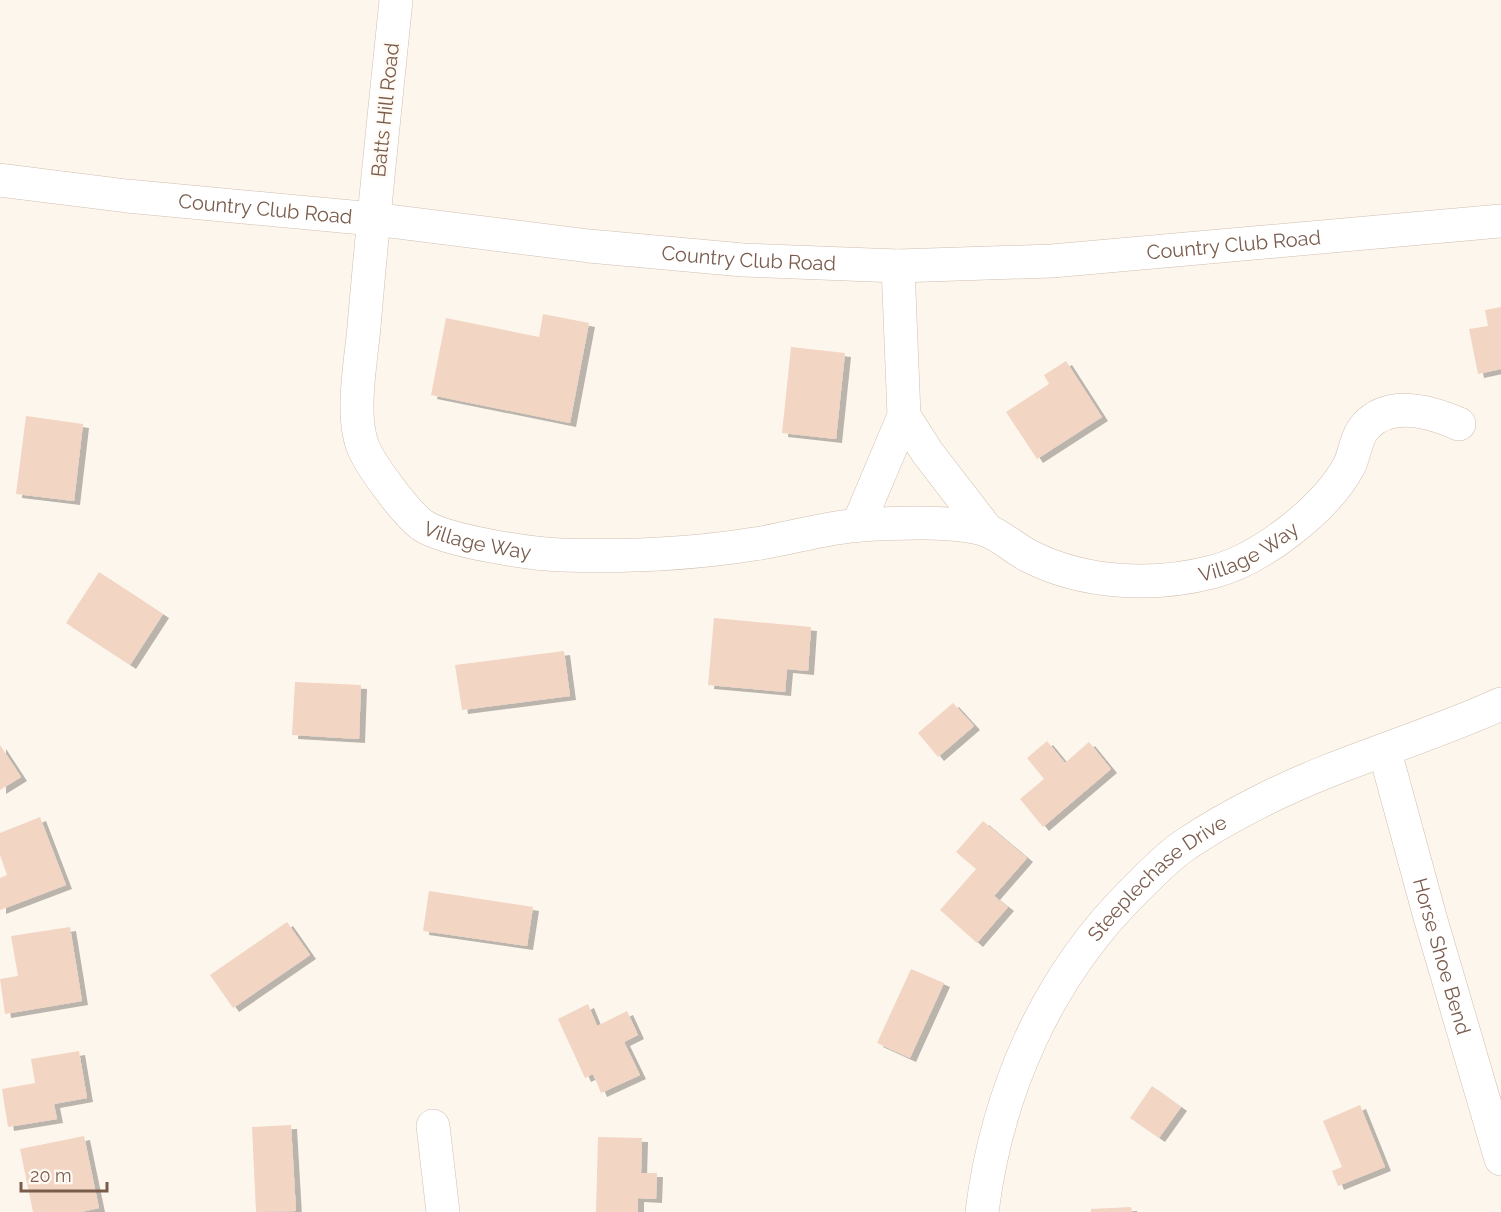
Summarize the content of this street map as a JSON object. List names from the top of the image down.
{
  "streets": {
    "street": [
      "Batts Hill Road",
      "Country Club Road",
      "Village Way",
      "Steeplechase Drive",
      "Horse Shoe Bend"
    ]
  },
  "crossings": [
    ["Batts Hill Road", "Country Club Road"],
    ["Batts Hill Road", "Village Way"],
    ["Country Club Road", "Village Way"],
    ["Steeplechase Drive", "Horse Shoe Bend"]
  ],
  "scale_bar": "20 m"
}
